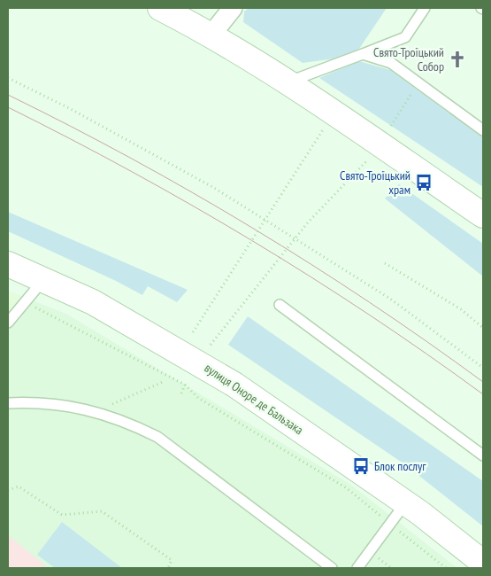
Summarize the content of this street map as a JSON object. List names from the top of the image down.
{
  "streets": {
    "street": ["вулиця Оноре де Бальзака"]
  },
  "places": {
    "church": ["Свято-Троїцький Собор"],
    "bus stop": ["Свято-Троїцький храм", "Блок послуг"]
  }
}
